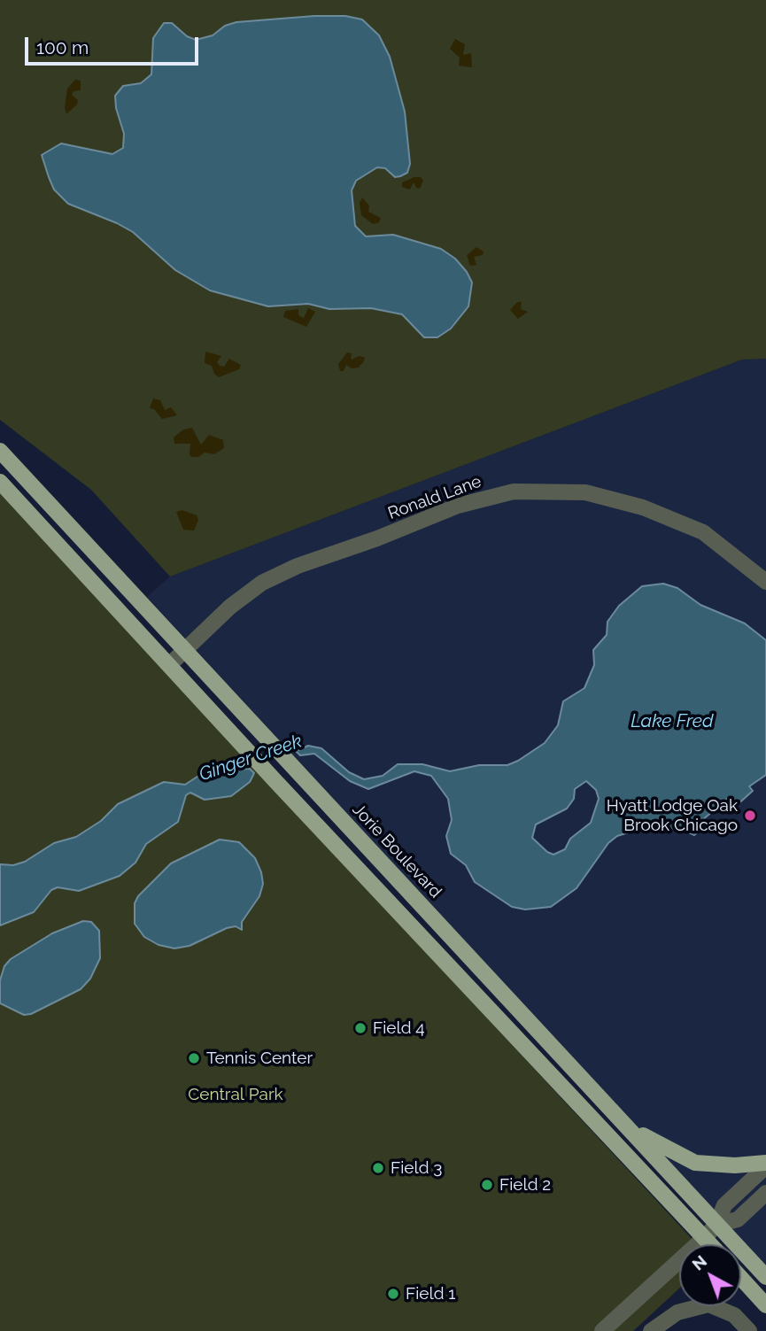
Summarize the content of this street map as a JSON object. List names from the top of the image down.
{
  "streets": {
    "main road": ["Jorie Boulevard"],
    "street": ["Ronald Lane"]
  },
  "crossings": [
    ["Ronald Lane", "Jorie Boulevard"]
  ],
  "water": ["Lake Fred", "Ginger Creek"],
  "parks": ["Central Park"],
  "places": [
    "Hyatt Lodge Oak Brook Chicago",
    "Field 4",
    "Tennis Center",
    "Field 3",
    "Field 2",
    "Field 1"
  ],
  "scale_bar": "100 m",
  "north": "top left"
}
